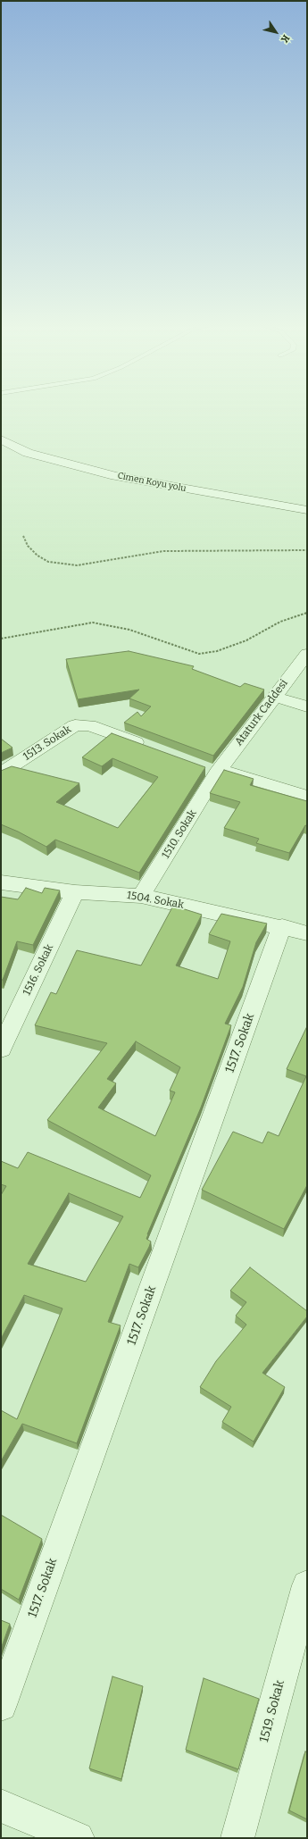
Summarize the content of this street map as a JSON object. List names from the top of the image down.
{
  "streets": {
    "street": [
      "Cimen Koyu yolu",
      "Ataturk Caddesi",
      "1513. Sokak",
      "1510. Sokak",
      "1504. Sokak",
      "1516. Sokak",
      "1517. Sokak",
      "1519. Sokak"
    ]
  },
  "crossings": [
    ["Ataturk Caddesi", "1510. Sokak"],
    ["1510. Sokak", "1504. Sokak"],
    ["1504. Sokak", "1516. Sokak"],
    ["1504. Sokak", "1517. Sokak"]
  ],
  "north": "bottom right"
}
